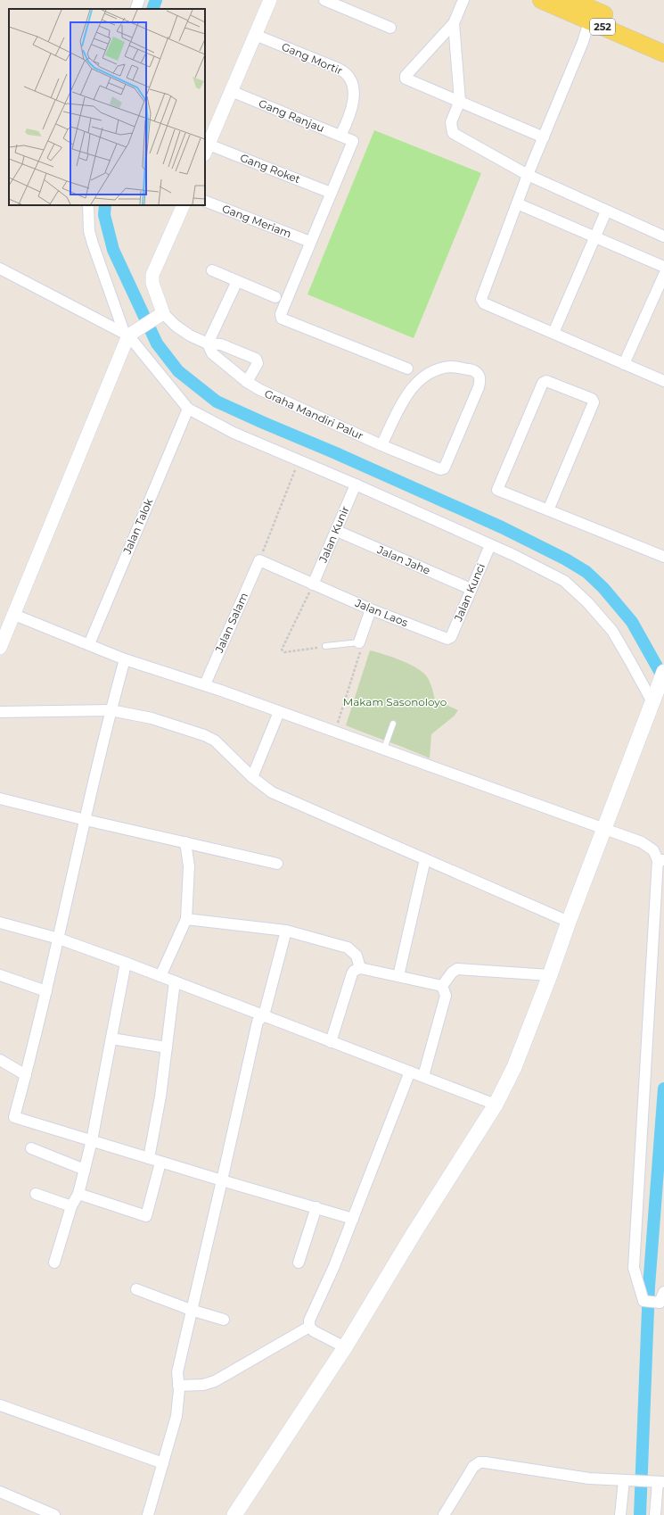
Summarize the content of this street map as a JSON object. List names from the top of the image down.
{
  "streets": {
    "main road": ["252"],
    "street": [
      "Gang Mortir",
      "Gang Ranjau",
      "Gang Roket",
      "Gang Meriam",
      "Graha Mandiri Palur",
      "Jalan Talok",
      "Jalan Kunir",
      "Jalan Jahe",
      "Jalan Kunci",
      "Jalan Laos",
      "Jalan Salam"
    ]
  },
  "crossings": [
    ["Gang Mortir", "Gang Ranjau"],
    ["Gang Ranjau", "Gang Roket"],
    ["Jalan Kunir", "Jalan Jahe"],
    ["Jalan Kunir", "Jalan Laos"],
    ["Jalan Jahe", "Jalan Kunci"],
    ["Jalan Kunci", "Jalan Laos"],
    ["Jalan Laos", "Jalan Salam"]
  ],
  "parks": ["Makam Sasonoloyo"]
}
